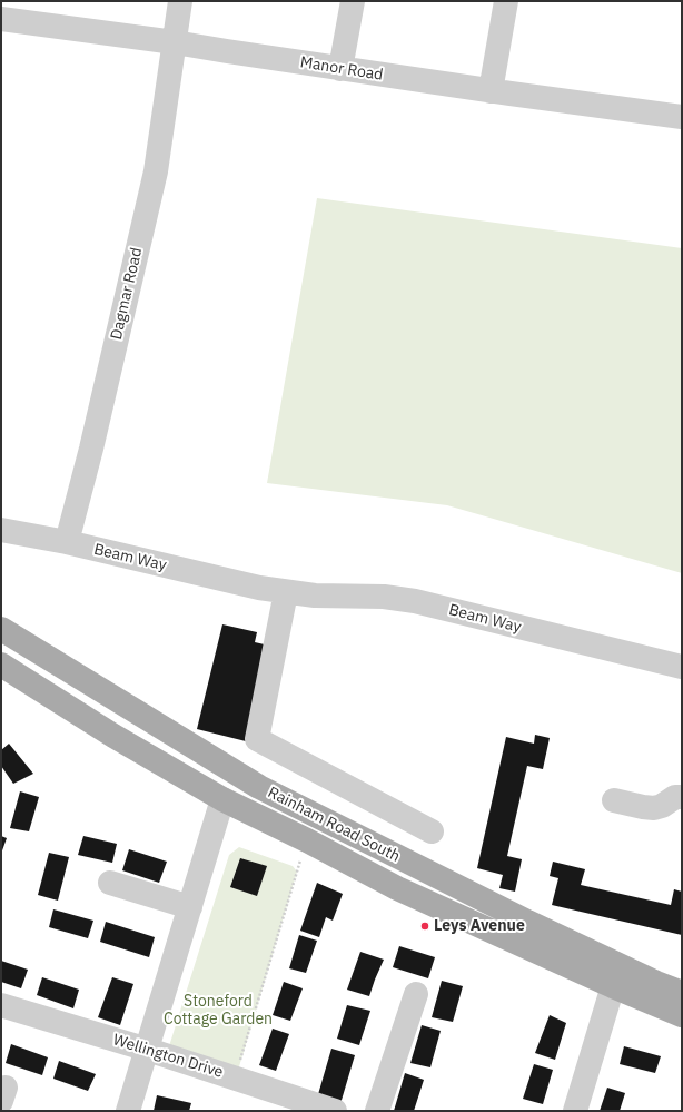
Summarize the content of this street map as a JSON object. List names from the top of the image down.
{
  "streets": {
    "main road": ["Rainham Road South"],
    "street": [
      "Manor Road",
      "Dagmar Road",
      "Beam Way",
      "Wellington Drive"
    ]
  },
  "crossings": [
    ["Manor Road", "Dagmar Road"],
    ["Dagmar Road", "Beam Way"]
  ],
  "parks": ["Stoneford Cottage Garden"],
  "places": ["Leys Avenue"]
}
